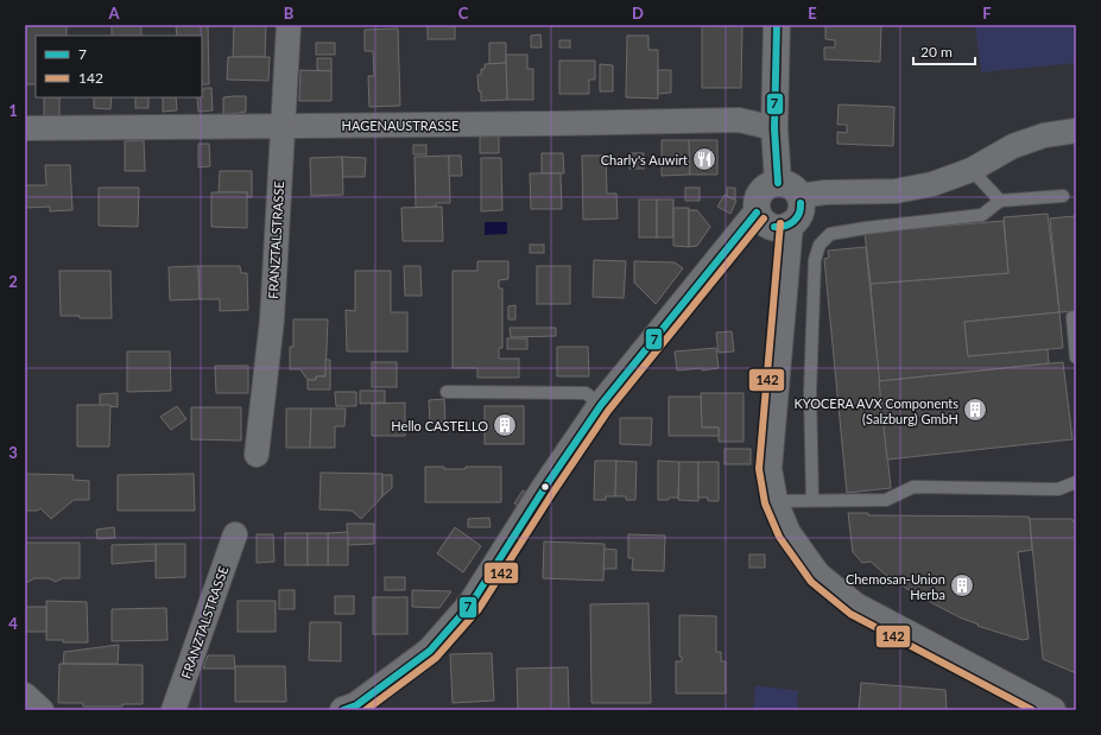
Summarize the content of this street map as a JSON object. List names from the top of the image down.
{
  "streets": {
    "street": ["HAGENAUSTRASSE", "FRANZTALSTRASSE"]
  },
  "crossings": [
    ["HAGENAUSTRASSE", "FRANZTALSTRASSE"]
  ],
  "places": {
    "restaurant": ["Charly's Auwirt"],
    "building": ["KYOCERA AVX Components (Salzburg) GmbH", "Hello CASTELLO", "Chemosan-Union Herba"]
  },
  "lines": ["transit line 7", "transit line 142"],
  "legend": ["7", "142"],
  "scale_bar": "20 m",
  "grid": {
    "columns": [
      "A",
      "B",
      "C",
      "D",
      "E",
      "F"
    ],
    "rows": [
      "1",
      "2",
      "3",
      "4"
    ]
  }
}
